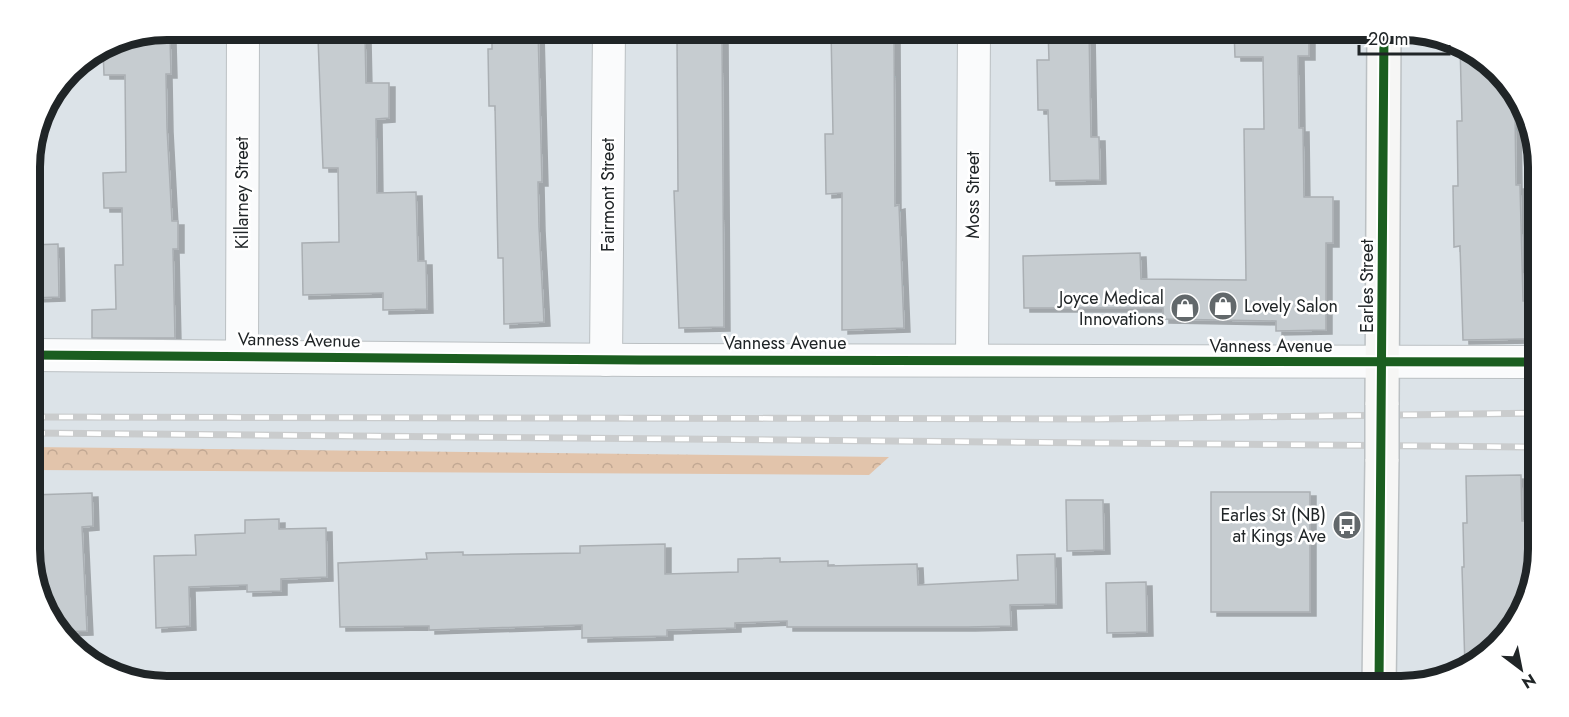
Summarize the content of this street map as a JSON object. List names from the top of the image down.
{
  "streets": {
    "street": [
      "Killarney Street",
      "Fairmont Street",
      "Moss Street",
      "Earles Street",
      "Vanness Avenue"
    ]
  },
  "crossings": [
    ["Killarney Street", "Vanness Avenue"],
    ["Fairmont Street", "Vanness Avenue"],
    ["Moss Street", "Vanness Avenue"],
    ["Earles Street", "Vanness Avenue"]
  ],
  "places": {
    "shop": ["Lovely Salon", "Joyce Medical Innovations"],
    "bus stop": ["Earles St (NB) at Kings Ave"]
  },
  "scale_bar": "20 m",
  "north": "bottom right"
}
